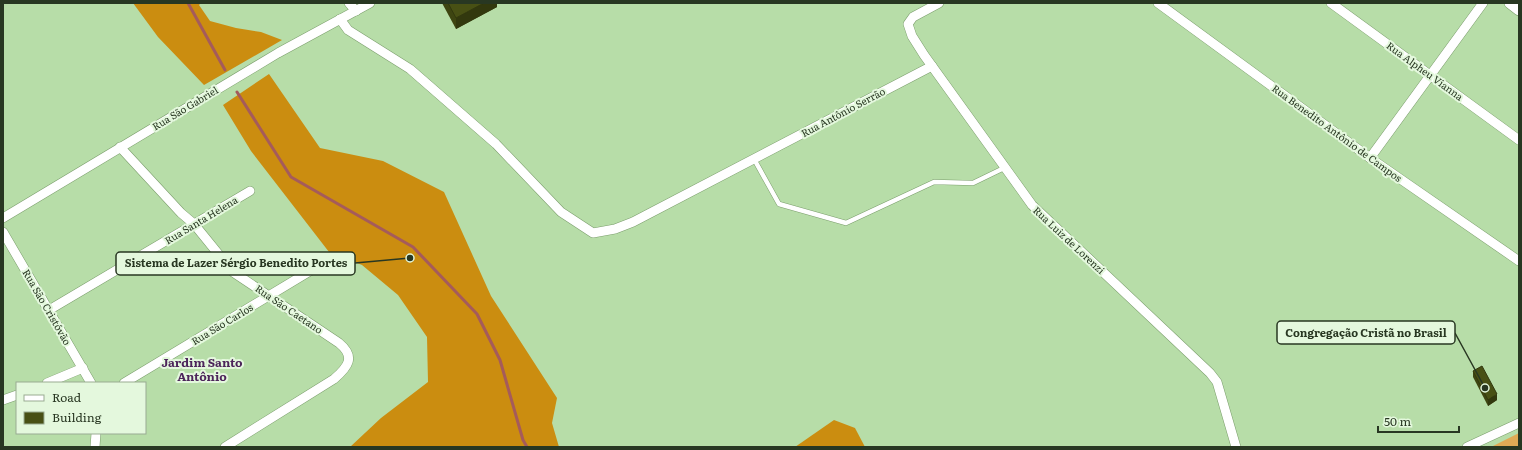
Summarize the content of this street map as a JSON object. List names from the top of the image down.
{
  "streets": {
    "street": [
      "Rua Alpheu Vianna",
      "Rua São Gabriel",
      "Rua Antônio Serrão",
      "Rua Benedito Antônio de Campos",
      "Rua Santa Helena",
      "Rua Luiz de Lorenzi",
      "Rua São Cristóvão",
      "Rua São Caetano",
      "Rua São Carlos"
    ]
  },
  "crossings": [
    ["Rua São Gabriel", "Rua Antônio Serrão"],
    ["Rua São Gabriel", "Rua São Caetano"],
    ["Rua Antônio Serrão", "Rua Luiz de Lorenzi"],
    ["Rua Santa Helena", "Rua São Cristóvão"],
    ["Rua Santa Helena", "Rua São Caetano"],
    ["Rua São Caetano", "Rua São Carlos"]
  ],
  "districts": ["Jardim Santo Antônio"],
  "places": ["Sistema de Lazer Sérgio Benedito Portes", "Congregação Cristã no Brasil"],
  "legend": ["Road", "Building"],
  "scale_bar": "50 m"
}
